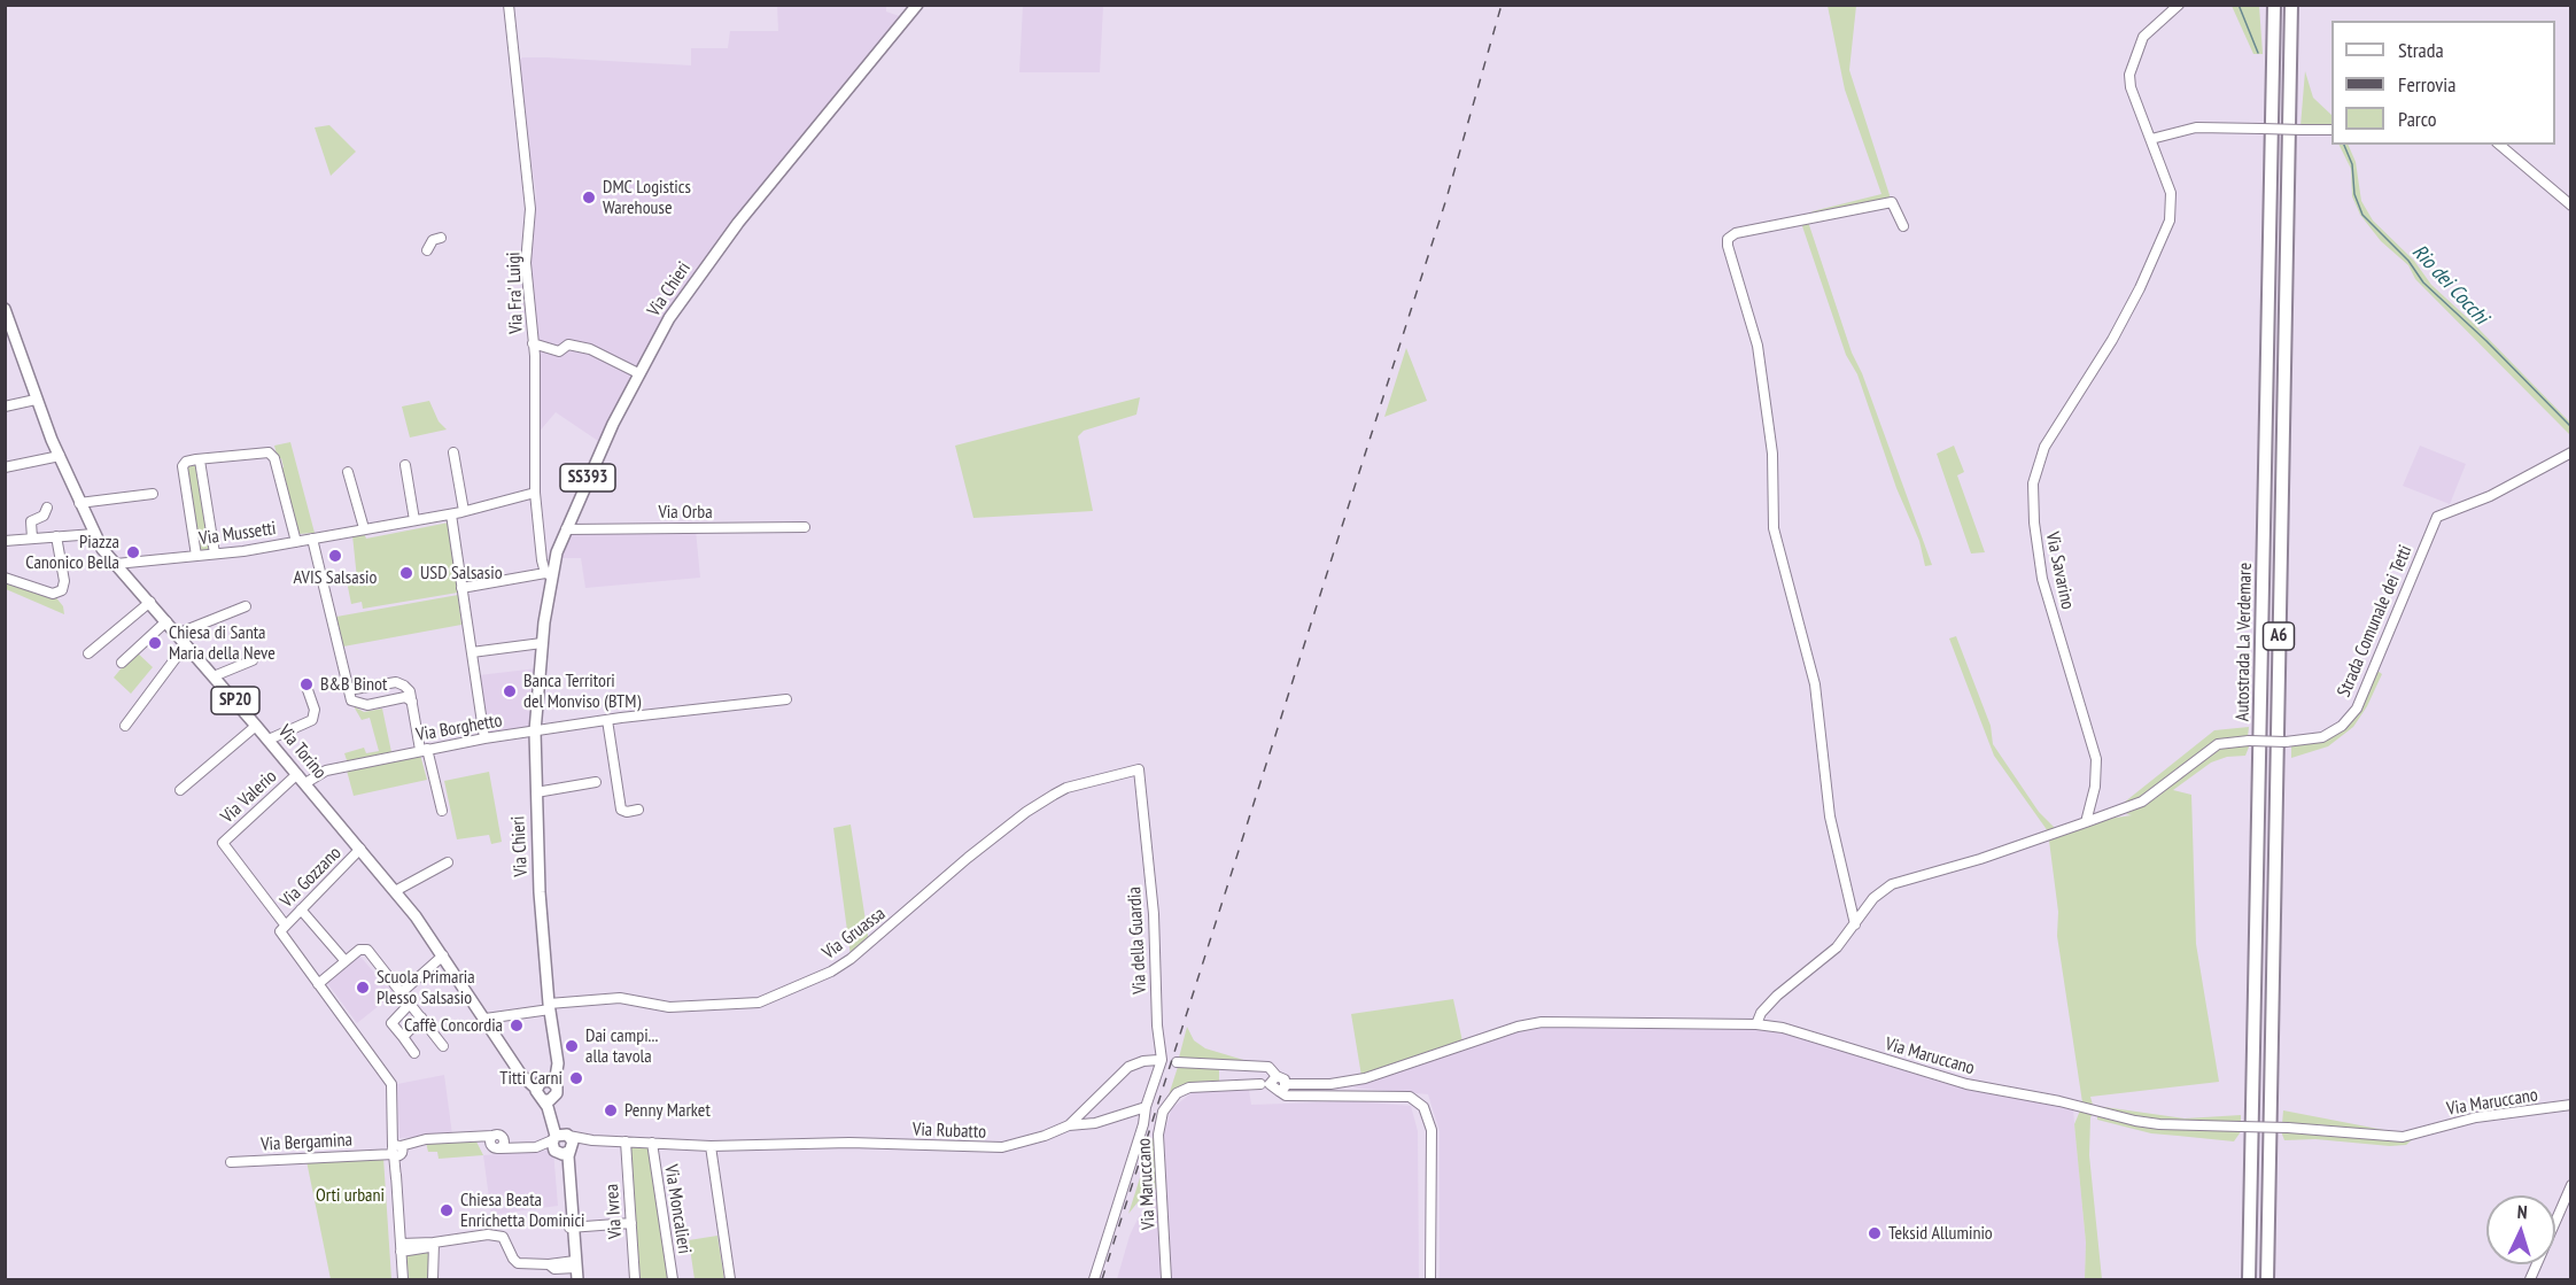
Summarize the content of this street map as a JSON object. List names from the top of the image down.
{
  "streets": {
    "highway": ["A6", "Autostrada La Verdemare"],
    "main road": [
      "Via Chieri",
      "SS393",
      "SP20",
      "Via Torino"
    ],
    "street": [
      "Via Fra' Luigi",
      "Via Orba",
      "Via Mussetti",
      "Via Savarino",
      "Strada Comunale dei Tetti",
      "Via Borghetto",
      "Via Valerio",
      "Via Gozzano",
      "Via Gruassa",
      "Via della Guardia",
      "Via Maruccano",
      "Via Rubatto",
      "Via Bergamina",
      "Via Moncalieri",
      "Via Ivrea"
    ]
  },
  "crossings": [
    ["Via Chieri", "Via Fra' Luigi"],
    ["Via Chieri", "Via Orba"],
    ["Via Chieri", "Via Borghetto"],
    ["Via Chieri", "Via Torino"],
    ["Via Chieri", "Via Gruassa"],
    ["Via Chieri", "Via Rubatto"],
    ["Via Fra' Luigi", "Via Mussetti"],
    ["Via Mussetti", "Via Torino"],
    ["Via Savarino", "Strada Comunale dei Tetti"],
    ["Via Borghetto", "Via Torino"],
    ["Via Torino", "Via Valerio"],
    ["Via Torino", "Via Gozzano"],
    ["Via Torino", "Via Gruassa"],
    ["Via Valerio", "Via Gozzano"],
    ["Via Gruassa", "Via della Guardia"],
    ["Via Rubatto", "Via Moncalieri"],
    ["Via Rubatto", "Via Ivrea"]
  ],
  "water": ["Rio dei Cocchi"],
  "parks": ["Orti urbani"],
  "places": [
    "DMC Logistics Warehouse",
    "Piazza Canonico Bella",
    "AVIS Salsasio",
    "USD Salsasio",
    "Chiesa di Santa Maria della Neve",
    "B&B Binot",
    "Banca Territori del Monviso (BTM)",
    "Scuola Primaria Plesso Salsasio",
    "Caffè Concordia",
    "Dai campi... alla tavola",
    "Titti Carni",
    "Penny Market",
    "Chiesa Beata Enrichetta Dominici",
    "Teksid Alluminio"
  ],
  "legend": ["Strada", "Ferrovia", "Parco"],
  "north": "top"
}
